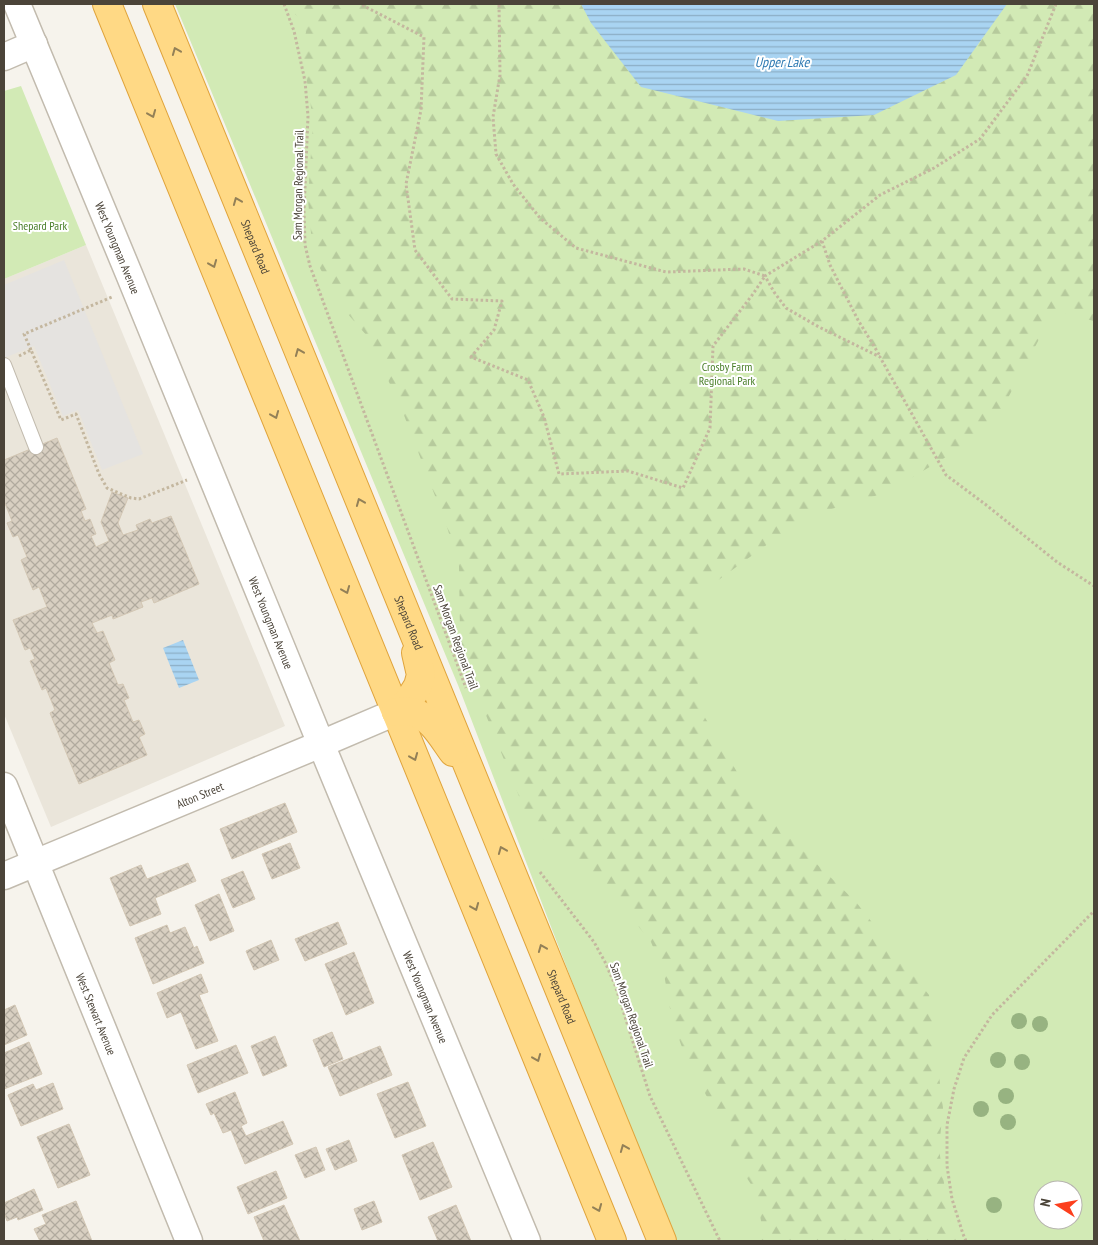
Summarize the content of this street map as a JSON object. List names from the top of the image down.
{
  "streets": {
    "highway": ["Shepard Road"],
    "street": ["West Youngman Avenue", "Alton Street", "West Stewart Avenue"],
    "path": ["Sam Morgan Regional Trail"]
  },
  "crossings": [
    ["West Youngman Avenue", "Alton Street"],
    ["Alton Street", "West Stewart Avenue"]
  ],
  "water": ["Upper Lake"],
  "parks": ["Shepard Park", "Crosby Farm Regional Park"],
  "north": "left"
}
